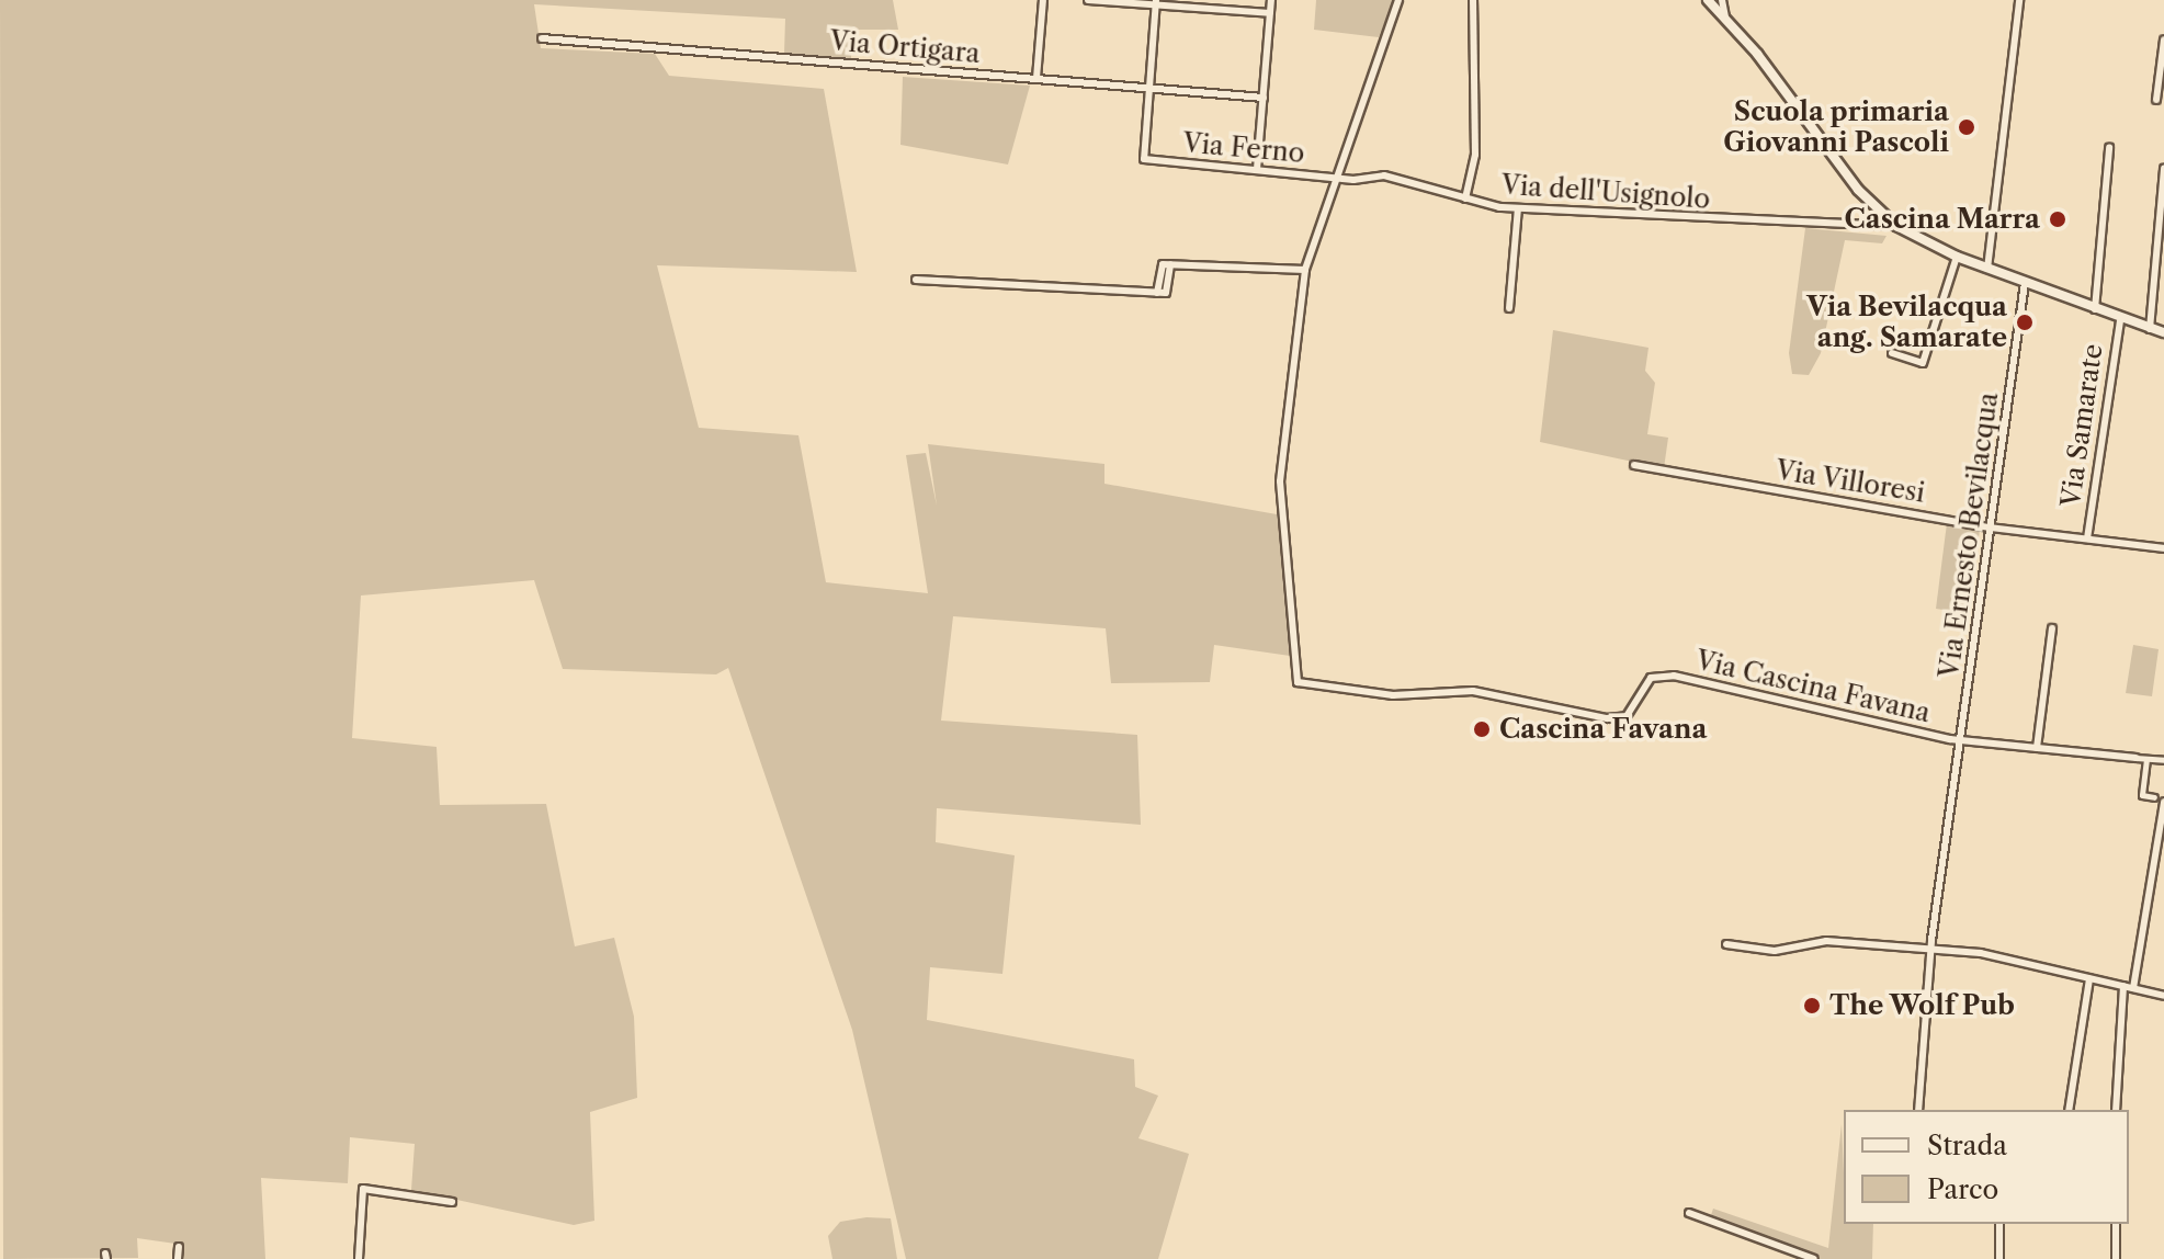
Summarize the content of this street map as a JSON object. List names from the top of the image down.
{
  "streets": {
    "street": [
      "Via Ortigara",
      "Via Ferno",
      "Via dell'Usignolo",
      "Via Samarate",
      "Via Villoresi",
      "Via Ernesto Bevilacqua",
      "Via Cascina Favana"
    ]
  },
  "crossings": [
    ["Via Ortigara", "Via Ferno"],
    ["Via Ferno", "Via dell'Usignolo"],
    ["Via dell'Usignolo", "Via Samarate"],
    ["Via Samarate", "Via Villoresi"],
    ["Via Samarate", "Via Ernesto Bevilacqua"],
    ["Via Villoresi", "Via Ernesto Bevilacqua"],
    ["Via Ernesto Bevilacqua", "Via Cascina Favana"]
  ],
  "places": [
    "Scuola primaria Giovanni Pascoli",
    "Cascina Marra",
    "Via Bevilacqua ang. Samarate",
    "Cascina Favana",
    "The Wolf Pub"
  ],
  "legend": ["Strada", "Parco"]
}
